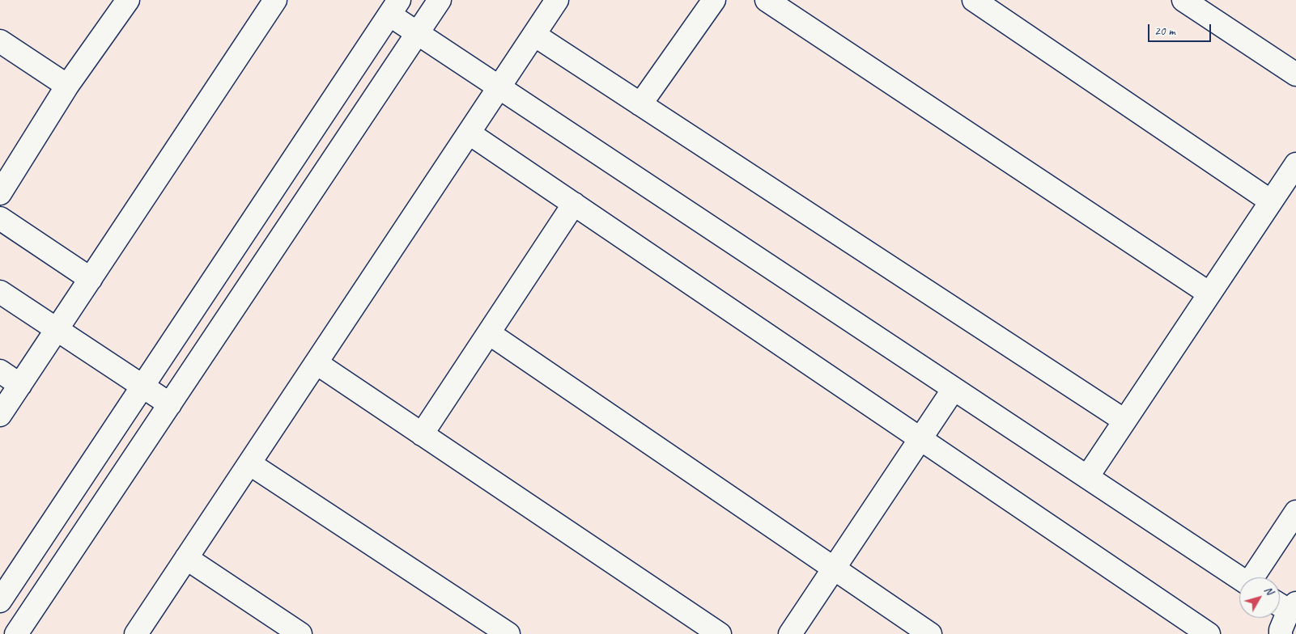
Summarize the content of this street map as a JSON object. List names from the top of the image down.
{
  "scale_bar": "20 m",
  "north": "top right"
}
